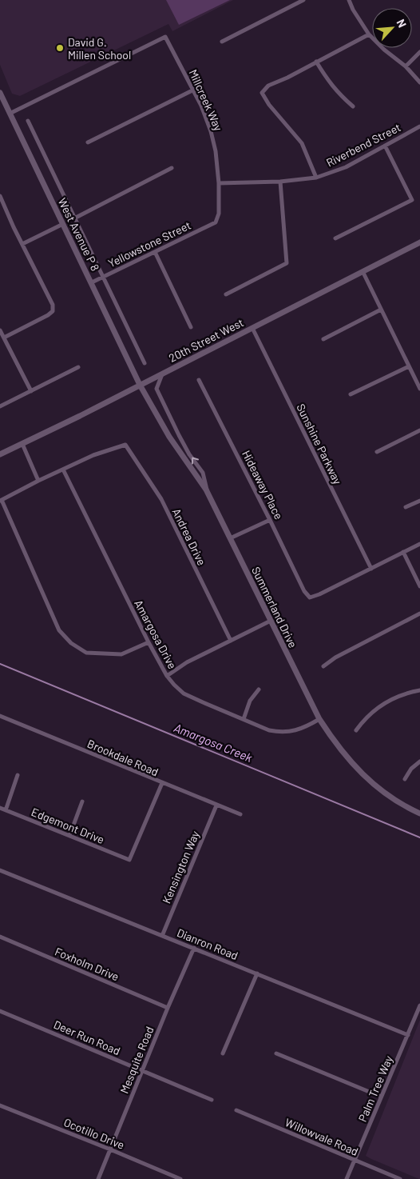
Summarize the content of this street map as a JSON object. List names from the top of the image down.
{
  "streets": {
    "street": [
      "Millcreek Way",
      "Riverbend Street",
      "West Avenue P 8",
      "Yellowstone Street",
      "20th Street West",
      "Sunshine Parkway",
      "Hideaway Place",
      "Andrea Drive",
      "Summerland Drive",
      "Amargosa Drive",
      "Brookdale Road",
      "Edgemont Drive",
      "Kensington Way",
      "Dianron Road",
      "Foxholm Drive",
      "Deer Run Road",
      "Mesquite Road",
      "Palm Tree Way",
      "Ocotillo Drive",
      "Willowvale Road"
    ]
  },
  "crossings": [
    ["Millcreek Way", "Riverbend Street"],
    ["Millcreek Way", "West Avenue P 8"],
    ["Millcreek Way", "Yellowstone Street"],
    ["West Avenue P 8", "Yellowstone Street"],
    ["West Avenue P 8", "20th Street West"],
    ["West Avenue P 8", "Summerland Drive"],
    ["20th Street West", "Sunshine Parkway"],
    ["20th Street West", "Summerland Drive"],
    ["Sunshine Parkway", "Hideaway Place"],
    ["Andrea Drive", "Amargosa Drive"],
    ["Summerland Drive", "Amargosa Drive"],
    ["Brookdale Road", "Edgemont Drive"],
    ["Brookdale Road", "Kensington Way"],
    ["Kensington Way", "Dianron Road"],
    ["Dianron Road", "Mesquite Road"],
    ["Dianron Road", "Palm Tree Way"],
    ["Foxholm Drive", "Mesquite Road"],
    ["Deer Run Road", "Mesquite Road"],
    ["Mesquite Road", "Ocotillo Drive"],
    ["Palm Tree Way", "Willowvale Road"]
  ],
  "water": ["Amargosa Creek"],
  "places": ["David G. Millen School"],
  "north": "top right"
}
